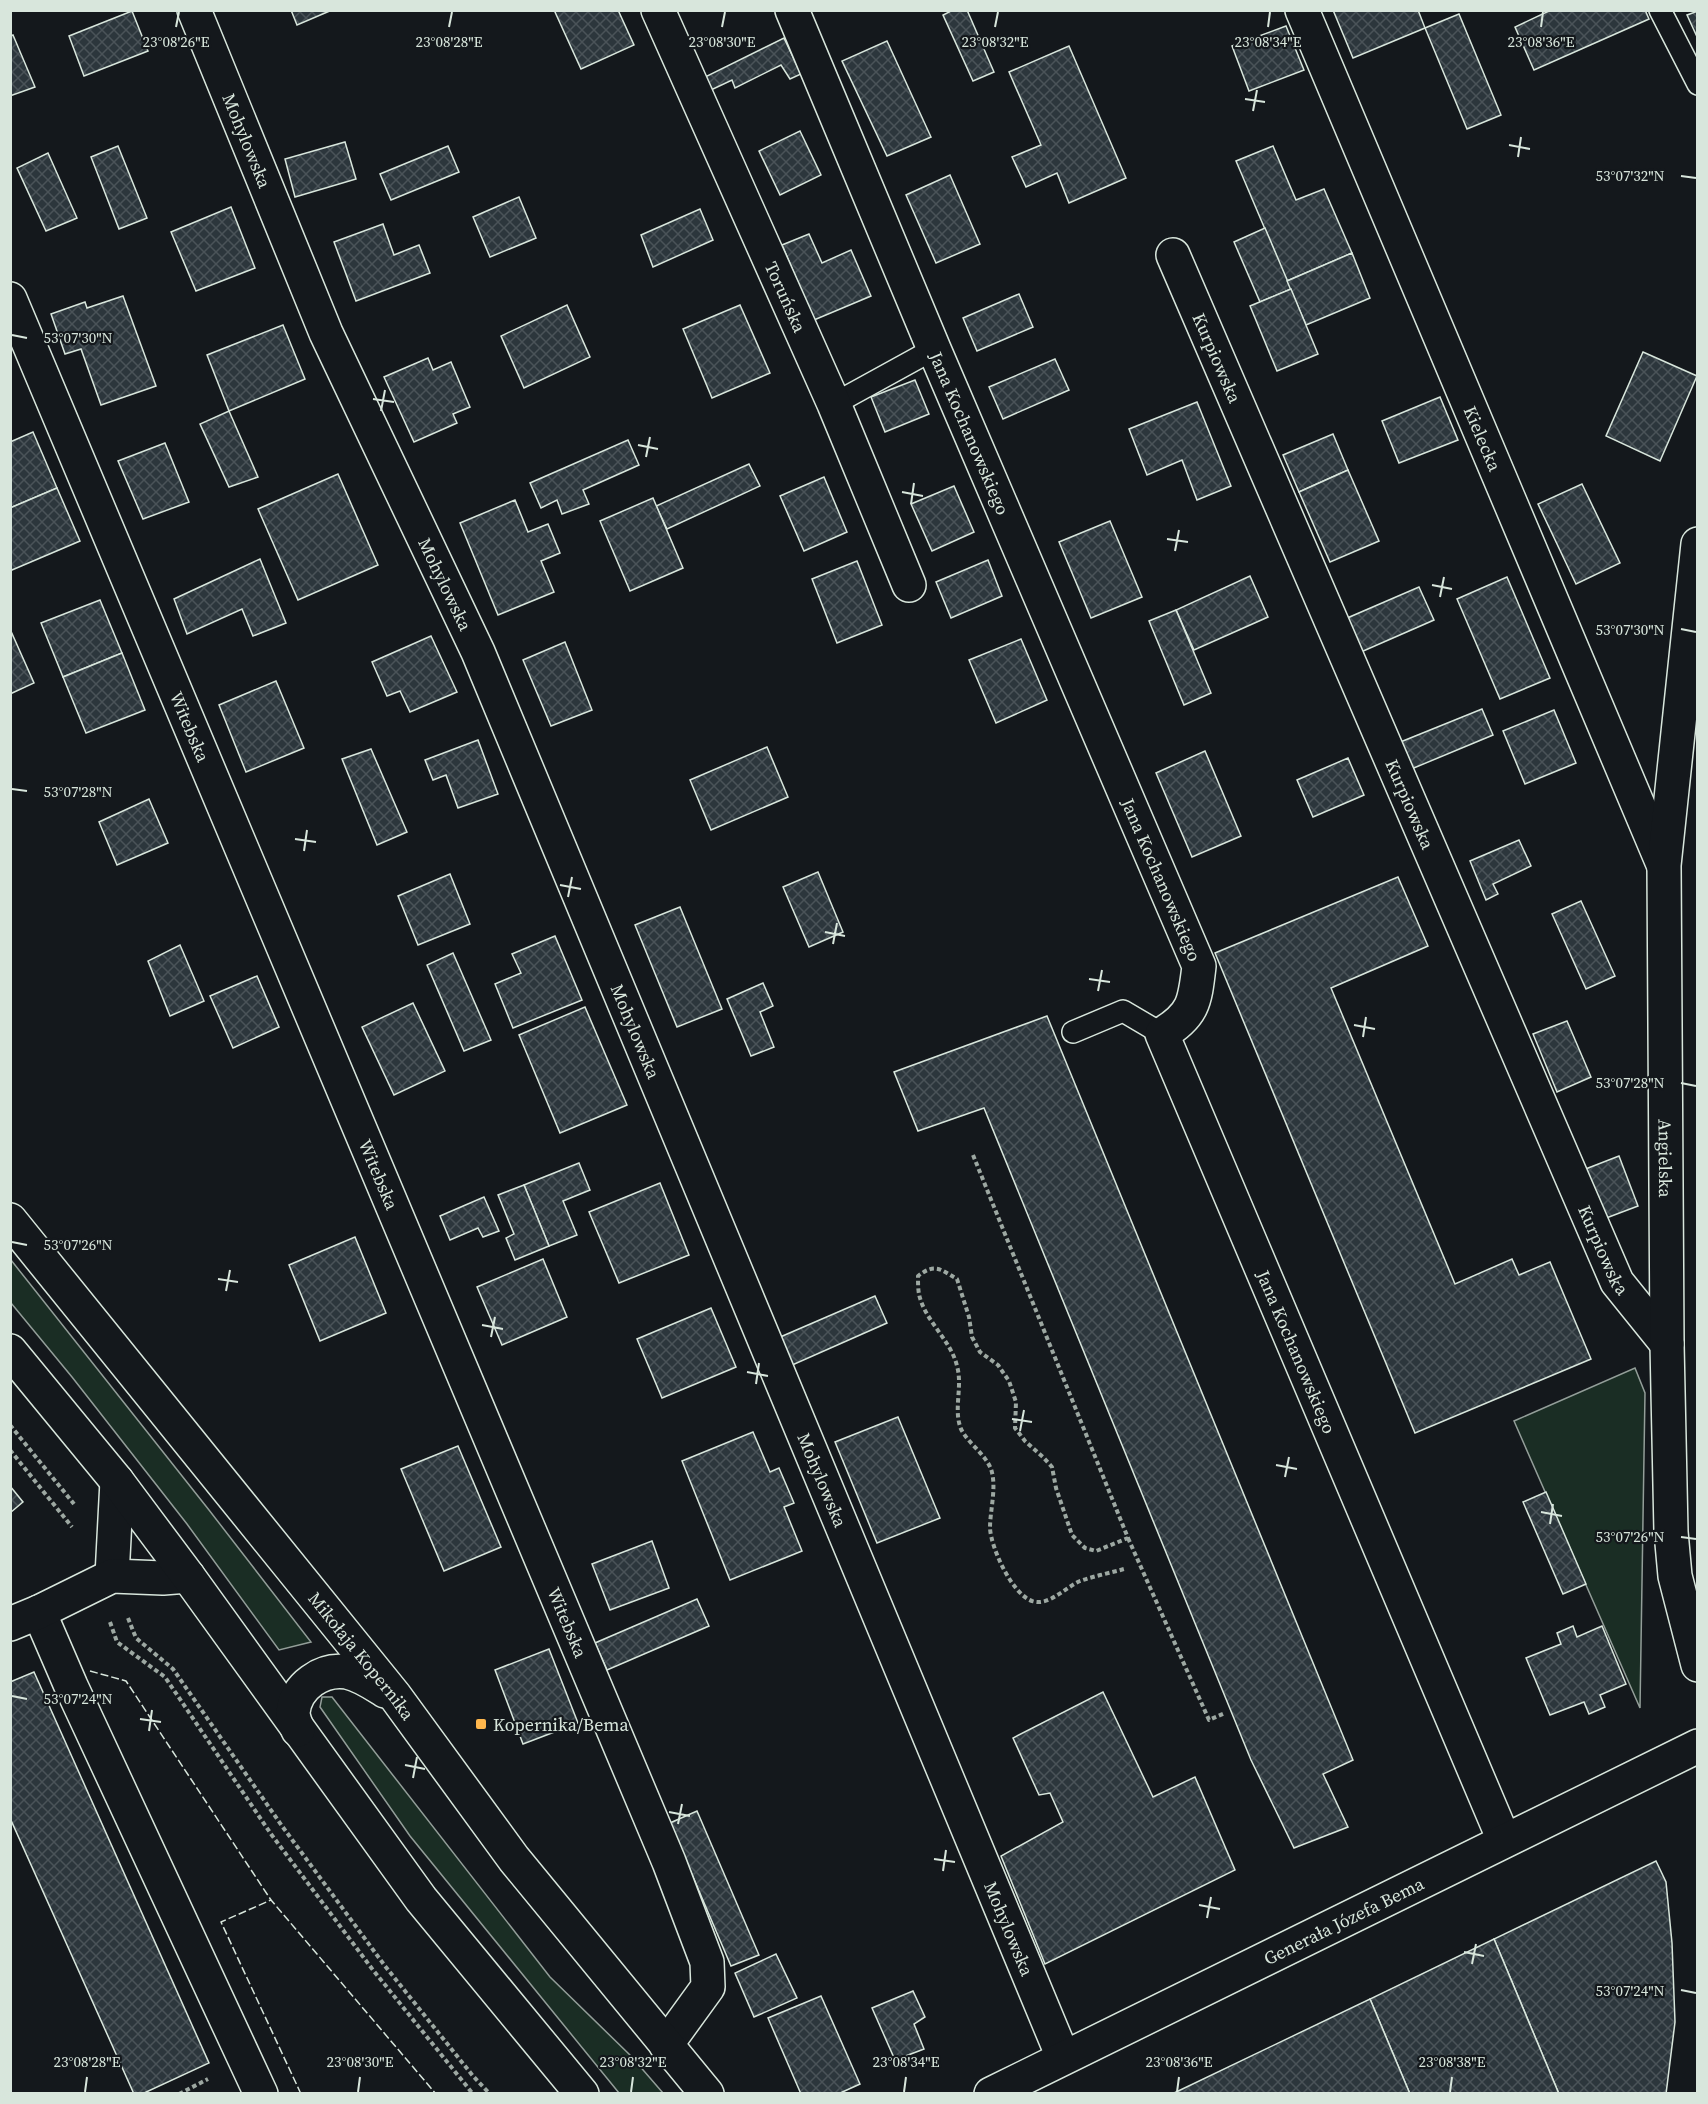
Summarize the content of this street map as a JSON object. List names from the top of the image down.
{
  "streets": {
    "street": [
      "Mohylowska",
      "Toruńska",
      "Kurpiowska",
      "Jana Kochanowskiego",
      "Kielecka",
      "Witebska",
      "Angielska",
      "Mikołaja Kopernika",
      "Generała Józefa Bema"
    ]
  },
  "crossings": [
    ["Mohylowska", "Generała Józefa Bema"],
    ["Kurpiowska", "Angielska"],
    ["Jana Kochanowskiego", "Generała Józefa Bema"],
    ["Kielecka", "Angielska"],
    ["Witebska", "Mikołaja Kopernika"]
  ],
  "places": {
    "transit": ["Kopernika/Bema"]
  },
  "coordinates": [
    "23°08'26\"E",
    "23°08'28\"E",
    "23°08'30\"E",
    "23°08'32\"E",
    "23°08'34\"E",
    "23°08'36\"E",
    "53°07'32\"N",
    "53°07'30\"N",
    "53°07'28\"N",
    "53°07'26\"N",
    "53°07'24\"N",
    "23°08'38\"E"
  ]
}
